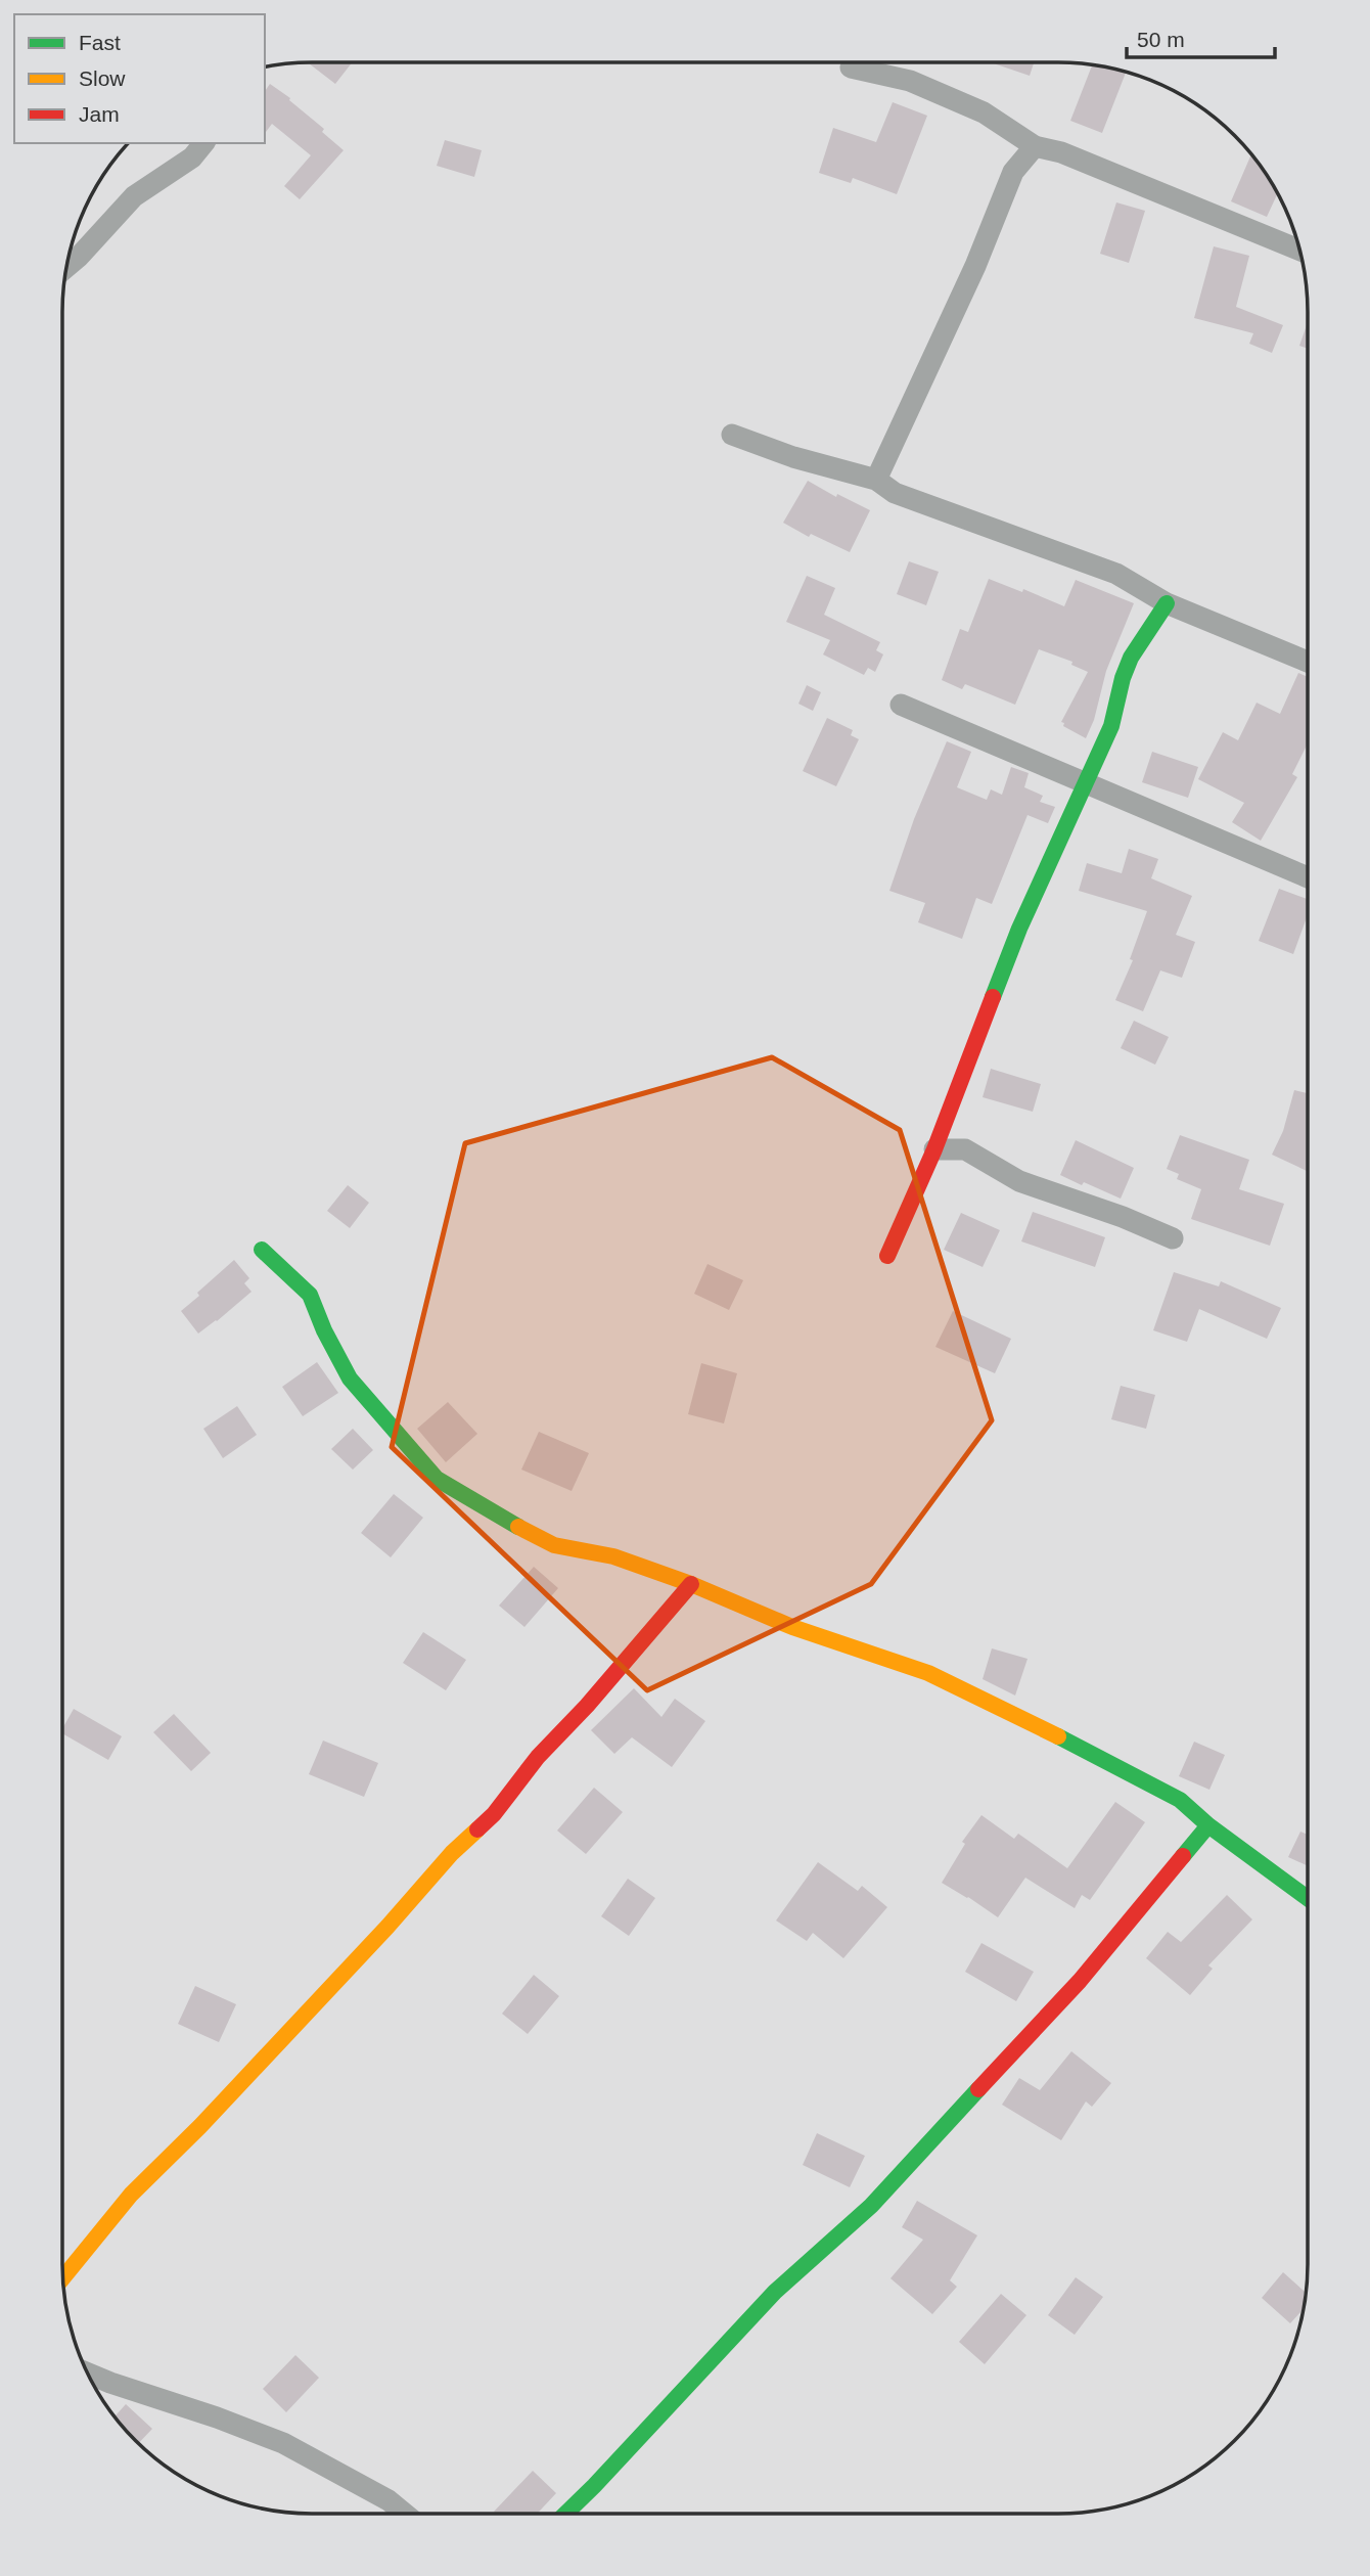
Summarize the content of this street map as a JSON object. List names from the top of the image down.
{
  "legend": ["Fast", "Slow", "Jam"],
  "scale_bar": "50 m"
}
